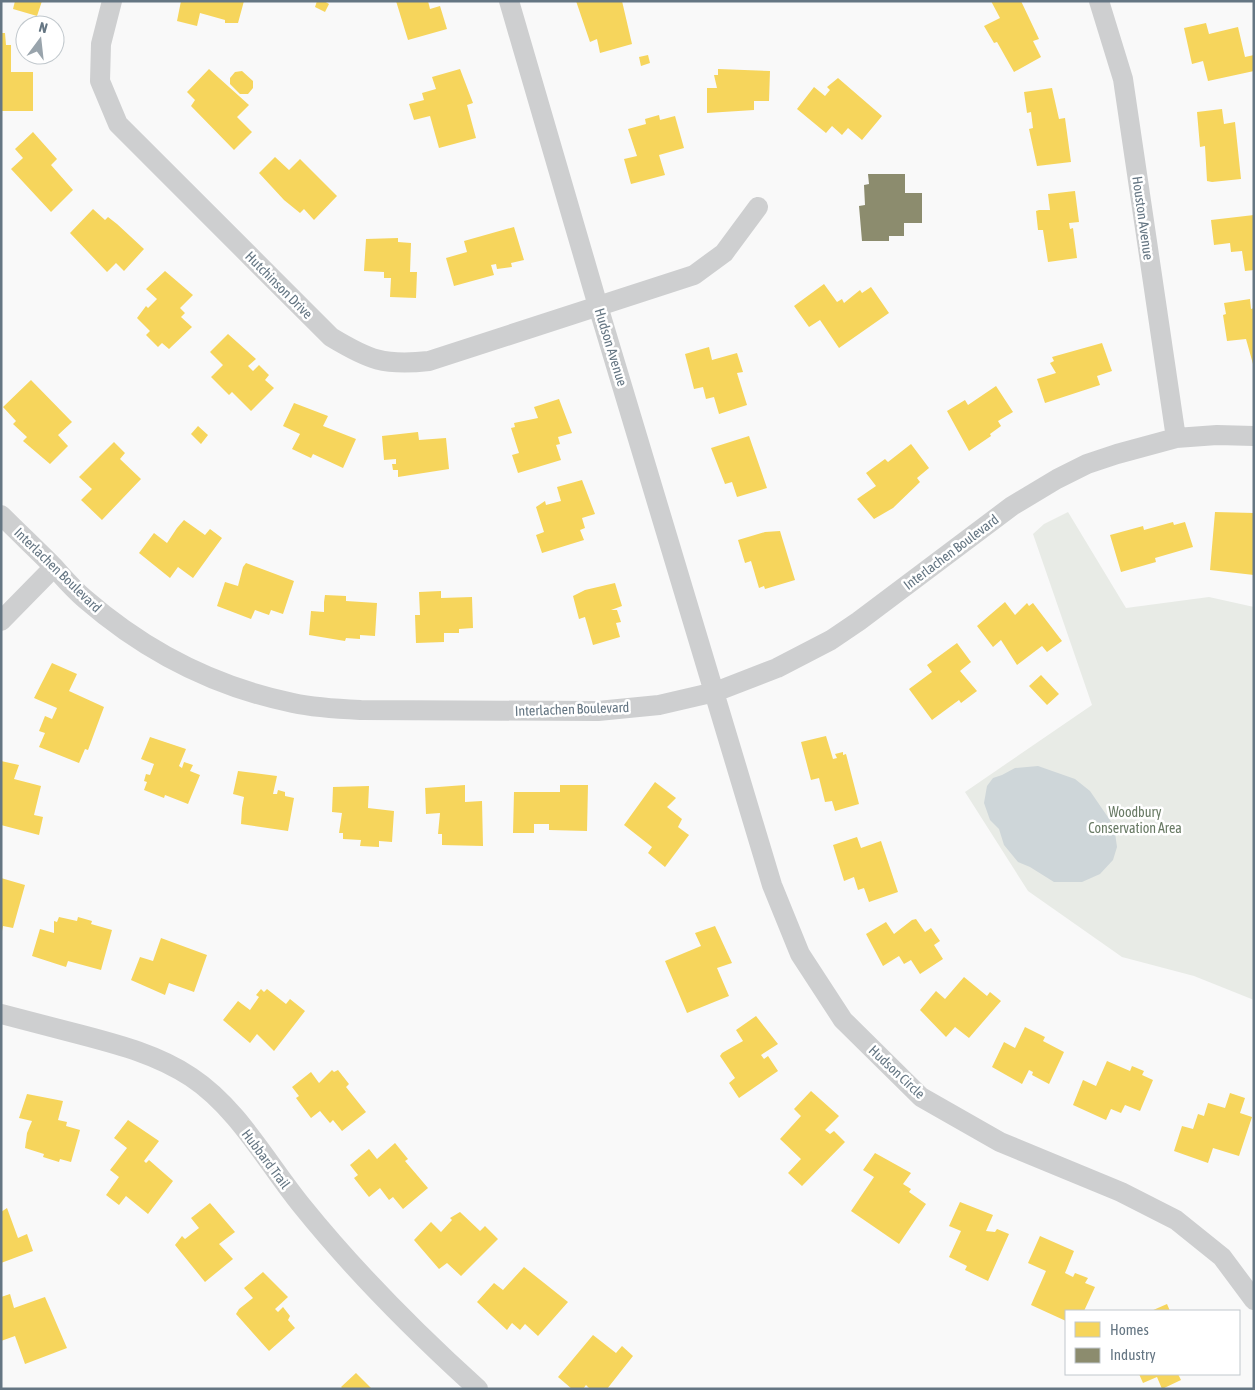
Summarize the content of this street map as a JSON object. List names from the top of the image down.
{
  "streets": {
    "street": [
      "Houston Avenue",
      "Hutchinson Drive",
      "Hudson Avenue",
      "Interlachen Boulevard",
      "Hudson Circle",
      "Hubbard Trail"
    ]
  },
  "crossings": [
    ["Houston Avenue", "Interlachen Boulevard"],
    ["Hutchinson Drive", "Hudson Avenue"],
    ["Hudson Avenue", "Interlachen Boulevard"],
    ["Hudson Avenue", "Hudson Circle"],
    ["Interlachen Boulevard", "Hudson Circle"]
  ],
  "parks": ["Woodbury Conservation Area"],
  "legend": ["Homes", "Industry"],
  "north": "top"
}
